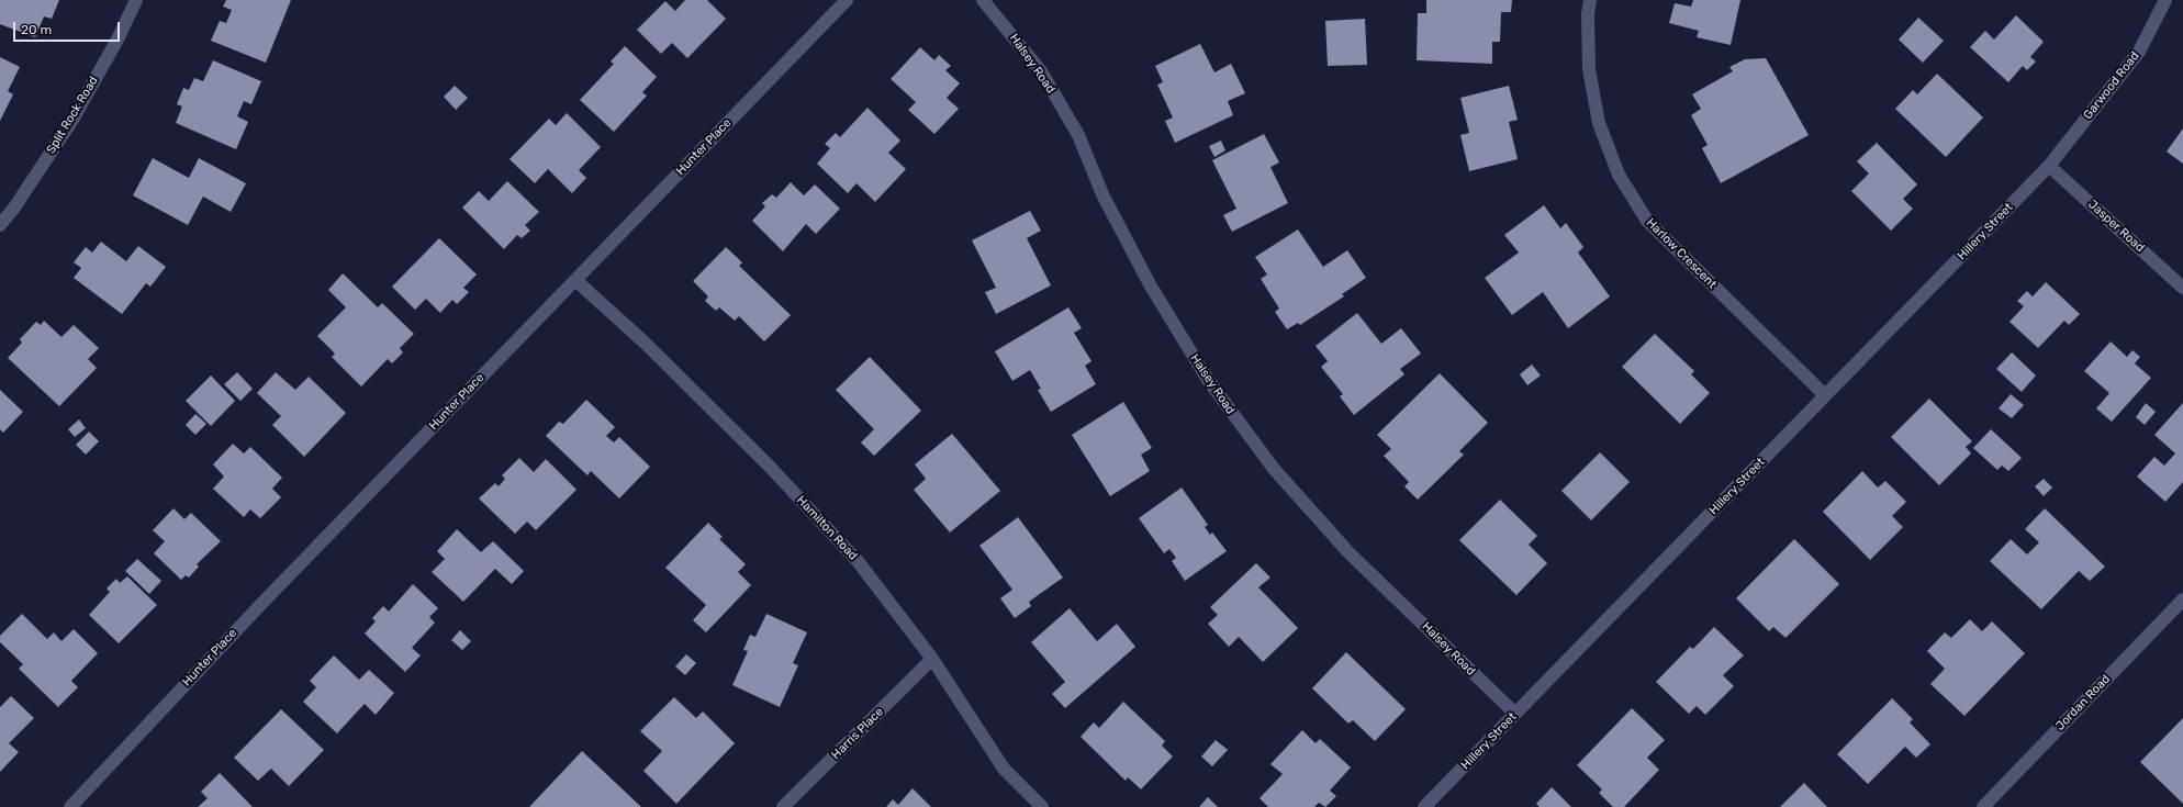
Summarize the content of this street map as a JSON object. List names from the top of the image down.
{
  "streets": {
    "street": [
      "Halsey Road",
      "Garwood Road",
      "Split Rock Road",
      "Hunter Place",
      "Jasper Road",
      "Hillery Street",
      "Harlow Crescent",
      "Hamilton Road",
      "Jordan Road",
      "Harris Place"
    ]
  },
  "crossings": [
    ["Halsey Road", "Hillery Street"],
    ["Garwood Road", "Jasper Road"],
    ["Garwood Road", "Hillery Street"],
    ["Hunter Place", "Hamilton Road"],
    ["Jasper Road", "Hillery Street"],
    ["Hillery Street", "Harlow Crescent"],
    ["Hamilton Road", "Harris Place"]
  ],
  "scale_bar": "20 m"
}
